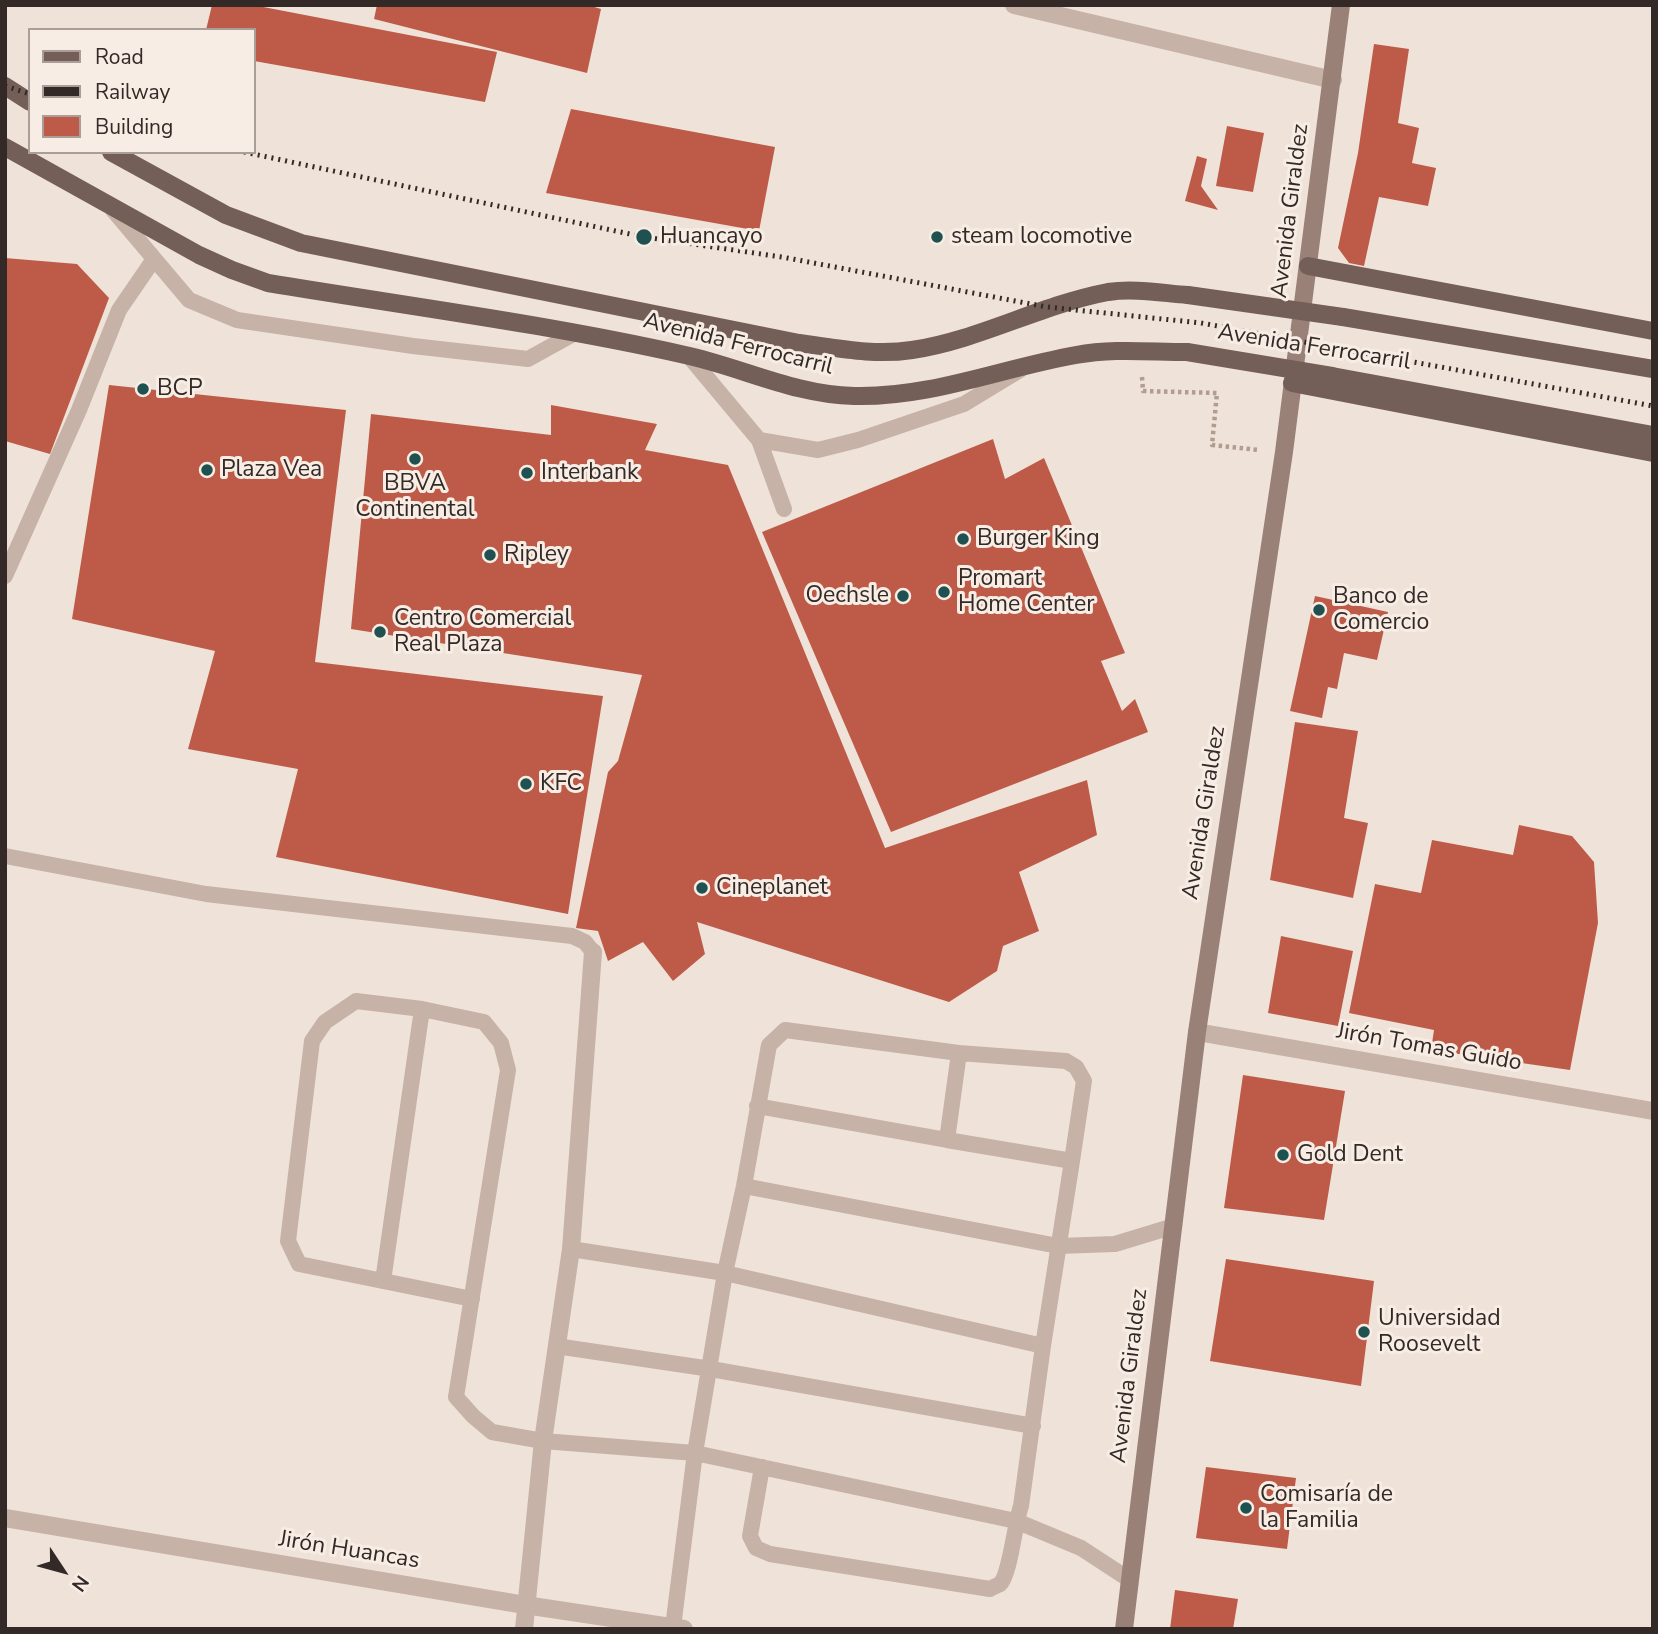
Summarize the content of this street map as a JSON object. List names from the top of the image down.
{
  "streets": {
    "main road": ["Avenida Ferrocarril"],
    "street": ["Avenida Giraldez", "Jirón Tomas Guido", "Jirón Huancas"]
  },
  "crossings": [
    ["Avenida Giraldez", "Jirón Tomas Guido"]
  ],
  "places": [
    "Huancayo",
    "steam locomotive",
    "BCP",
    "BBVA Continental",
    "Plaza Vea",
    "Interbank",
    "Burger King",
    "Ripley",
    "Promart Home Center",
    "Oechsle",
    "Banco de Comercio",
    "Centro Comercial Real Plaza",
    "KFC",
    "Cineplanet",
    "Gold Dent",
    "Universidad Roosevelt",
    "Comisaría de la Familia"
  ],
  "legend": ["Road", "Railway", "Building"],
  "north": "bottom right"
}
